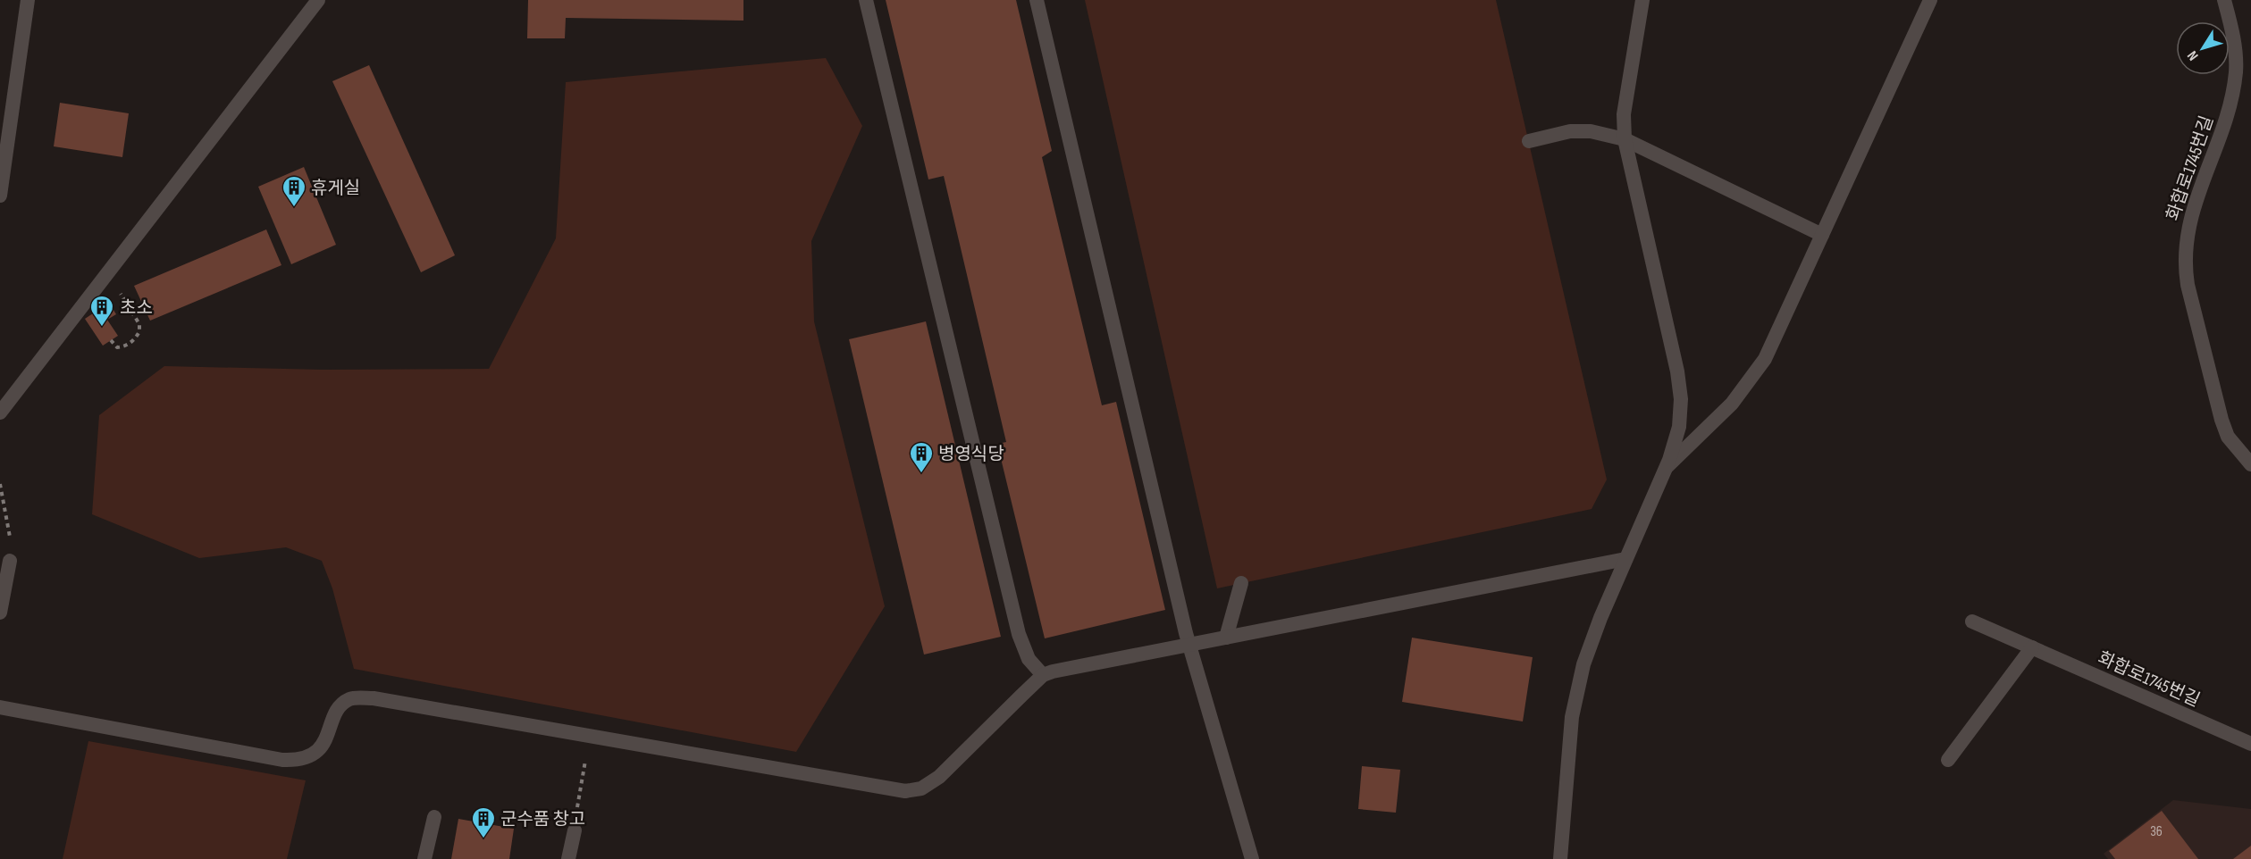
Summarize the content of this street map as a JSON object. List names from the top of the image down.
{
  "streets": {
    "lane": ["화합로1745번길"]
  },
  "places": {
    "building": [
      "휴게실",
      "초소",
      "병영식당",
      "군수품 창고"
    ]
  },
  "house_numbers": ["36"],
  "north": "bottom left"
}
